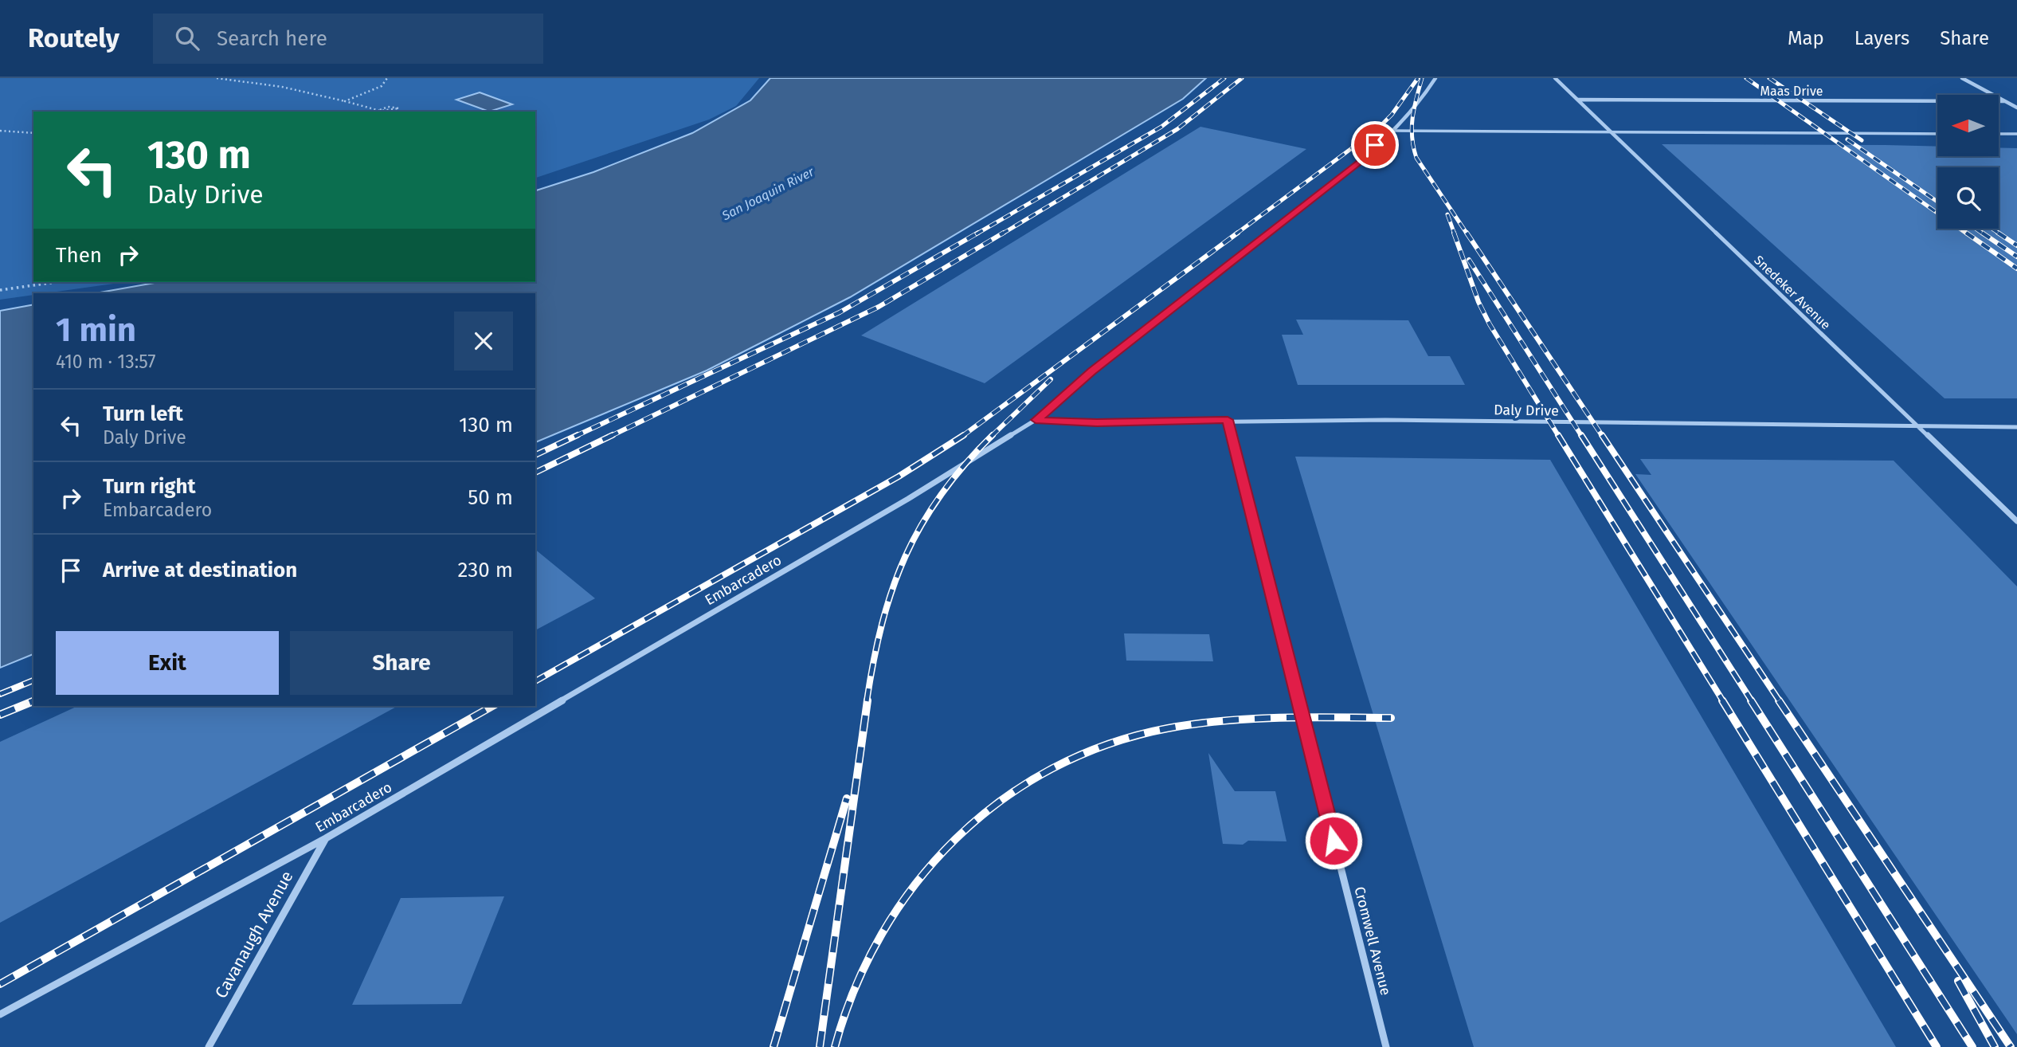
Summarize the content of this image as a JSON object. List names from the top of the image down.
{
  "streets": {
    "street": [
      "Maas Drive",
      "Snedeker Avenue",
      "Daly Drive",
      "Embarcadero",
      "Cavanaugh Avenue",
      "Cromwell Avenue"
    ]
  },
  "crossings": [
    ["Maas Drive", "Snedeker Avenue"],
    ["Snedeker Avenue", "Daly Drive"],
    ["Daly Drive", "Embarcadero"],
    ["Daly Drive", "Cromwell Avenue"],
    ["Embarcadero", "Cavanaugh Avenue"]
  ],
  "water": ["San Joaquin River"],
  "north": "left",
  "page": {
    "header": "Routely",
    "search": "Search here",
    "nav": ["Map", "Layers", "Share"],
    "turn": ["130 m", "Daly Drive"],
    "then": "Then",
    "heading": ["1 min", "410 m · 13:57"],
    "list": [
      {
        "name": "Turn left",
        "note": "Daly Drive",
        "value": "130 m"
      },
      {
        "name": "Turn right",
        "note": "Embarcadero",
        "value": "50 m"
      },
      {
        "name": "Arrive at destination",
        "value": "230 m"
      }
    ],
    "buttons": ["Exit", "Share"]
  }
}
